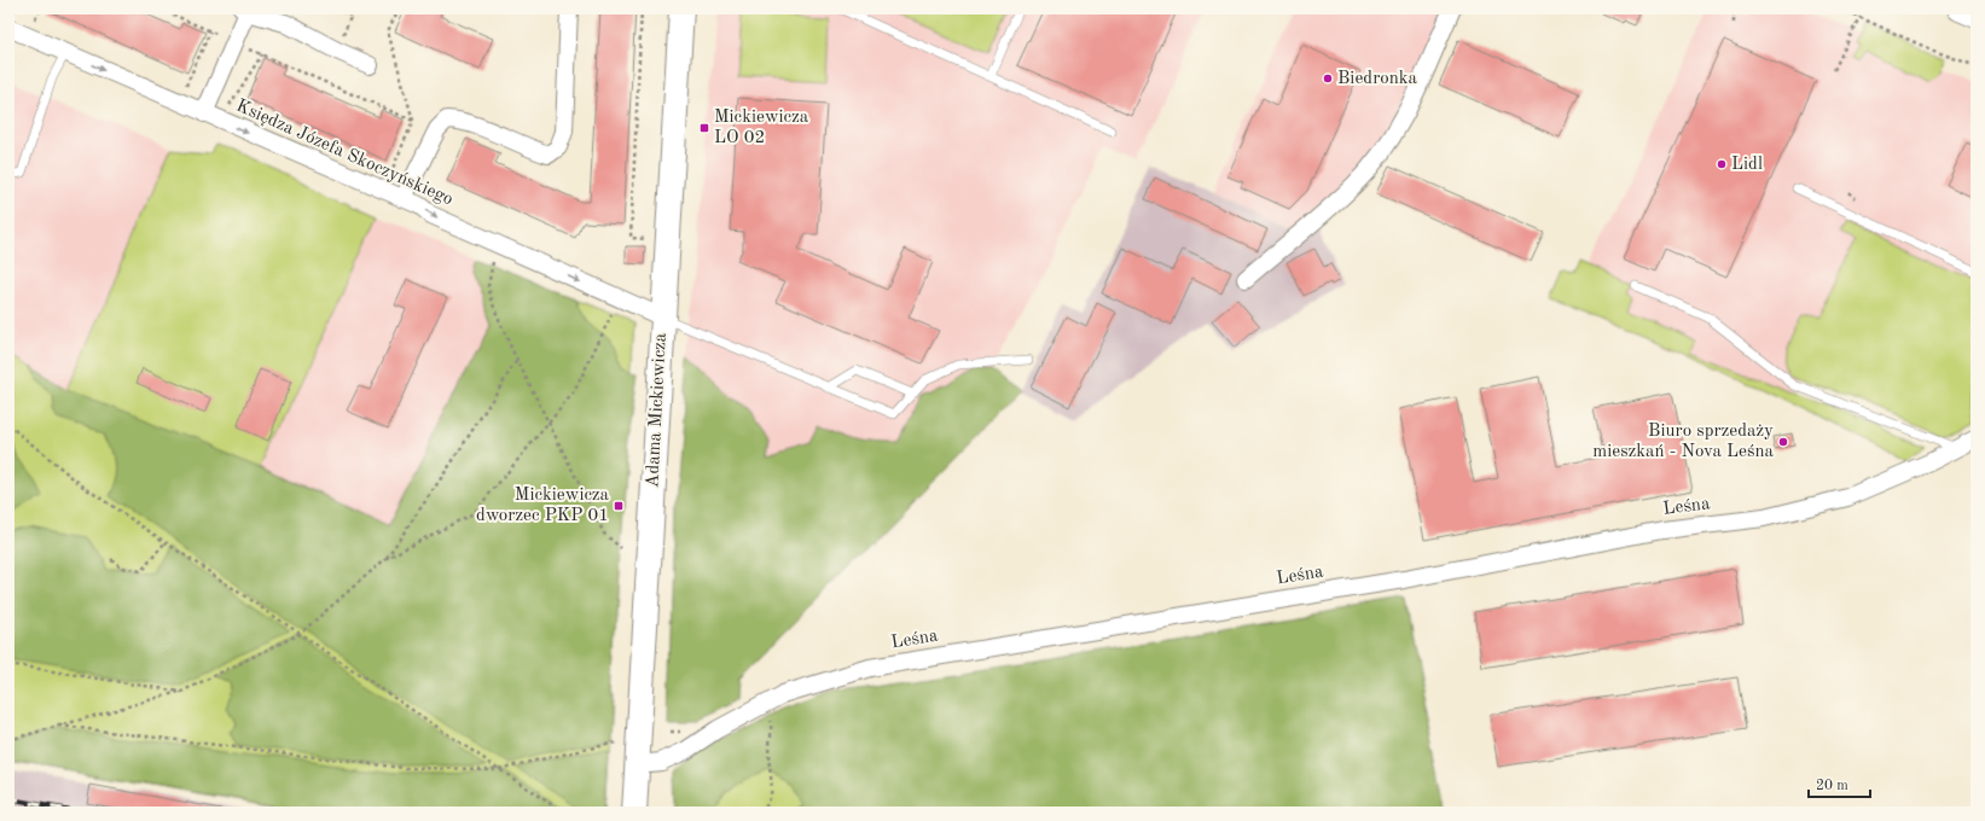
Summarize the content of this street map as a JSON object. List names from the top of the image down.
{
  "streets": {
    "street": ["Księdza Józefa Skoczyńskiego", "Adama Mickiewicza", "Leśna"]
  },
  "crossings": [
    ["Księdza Józefa Skoczyńskiego", "Adama Mickiewicza"],
    ["Adama Mickiewicza", "Leśna"]
  ],
  "one_way": ["Księdza Józefa Skoczyńskiego"],
  "places": {
    "other": ["Biedronka", "Lidl", "Biuro sprzedaży mieszkań - Nova Leśna"],
    "transit": ["Mickiewicza LO 02", "Mickiewicza dworzec PKP 01"]
  },
  "scale_bar": "20 m"
}
